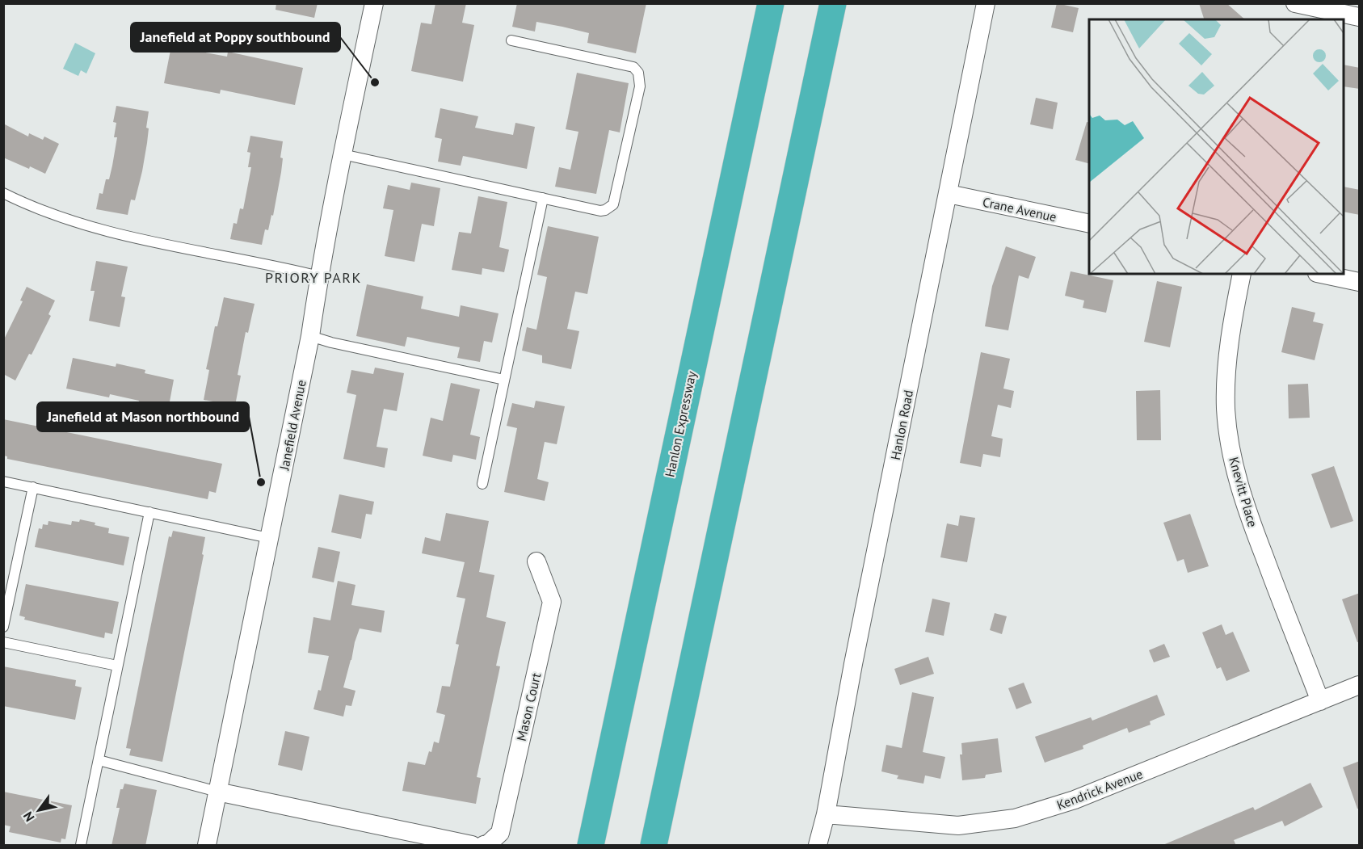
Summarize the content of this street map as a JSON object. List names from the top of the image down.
{
  "streets": {
    "highway": ["Hanlon Expressway"],
    "street": [
      "Crane Avenue",
      "Janefield Avenue",
      "Hanlon Road",
      "Knevitt Place",
      "Mason Court",
      "Kendrick Avenue"
    ]
  },
  "crossings": [
    ["Crane Avenue", "Hanlon Road"],
    ["Hanlon Road", "Kendrick Avenue"],
    ["Knevitt Place", "Kendrick Avenue"]
  ],
  "districts": ["PRIORY PARK"],
  "places": ["Janefield at Poppy southbound", "Janefield at Mason northbound"],
  "north": "bottom left"
}
